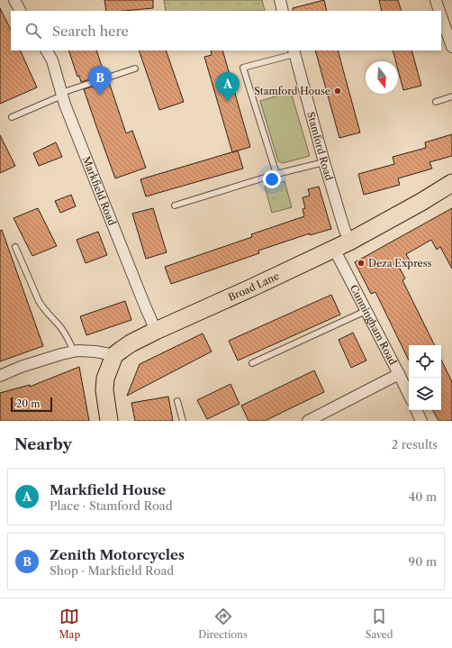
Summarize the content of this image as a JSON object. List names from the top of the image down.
{
  "streets": {
    "main road": ["Broad Lane"],
    "street": ["Stamford Road", "Markfield Road", "Cunningham Road"]
  },
  "crossings": [
    ["Stamford Road", "Broad Lane"],
    ["Stamford Road", "Cunningham Road"],
    ["Markfield Road", "Broad Lane"],
    ["Broad Lane", "Cunningham Road"]
  ],
  "places": ["Stamford House", "Deza Express"],
  "scale_bar": "20 m",
  "north": "bottom",
  "page": {
    "search": "Search here",
    "pins": ["B", "A"],
    "scale": "20 m",
    "heading": ["Nearby", "2 results"],
    "list": [
      {
        "mark": "A",
        "name": "Markfield House",
        "note": "Place · Stamford Road",
        "value": "40 m"
      },
      {
        "mark": "B",
        "name": "Zenith Motorcycles",
        "note": "Shop · Markfield Road",
        "value": "90 m"
      }
    ],
    "nav": ["Map", "Directions", "Saved"]
  }
}
